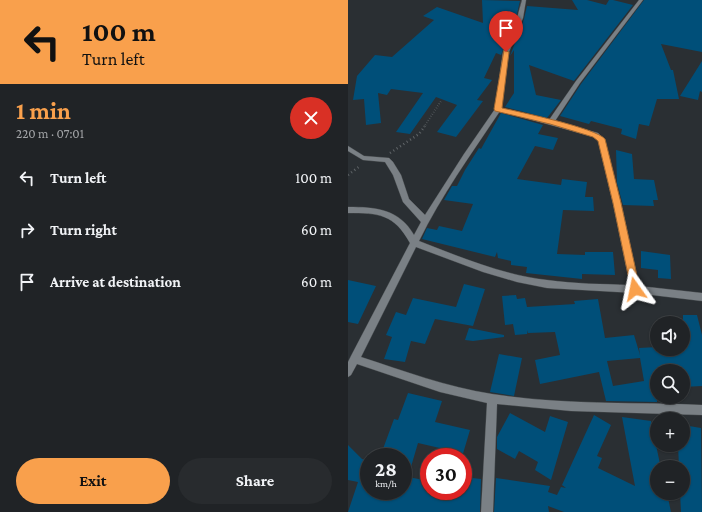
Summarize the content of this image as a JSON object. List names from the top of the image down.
{
  "page": {
    "turn": ["100 m", "Turn left"],
    "heading": ["1 min", "220 m · 07:01"],
    "list": [
      {
        "name": "Turn left",
        "value": "100 m"
      },
      {
        "name": "Turn right",
        "value": "60 m"
      },
      {
        "name": "Arrive at destination",
        "value": "60 m"
      }
    ],
    "map_buttons": ["+", "−"],
    "speed": "28 km/h",
    "limit": "30",
    "buttons": ["Exit", "Share"]
  }
}
